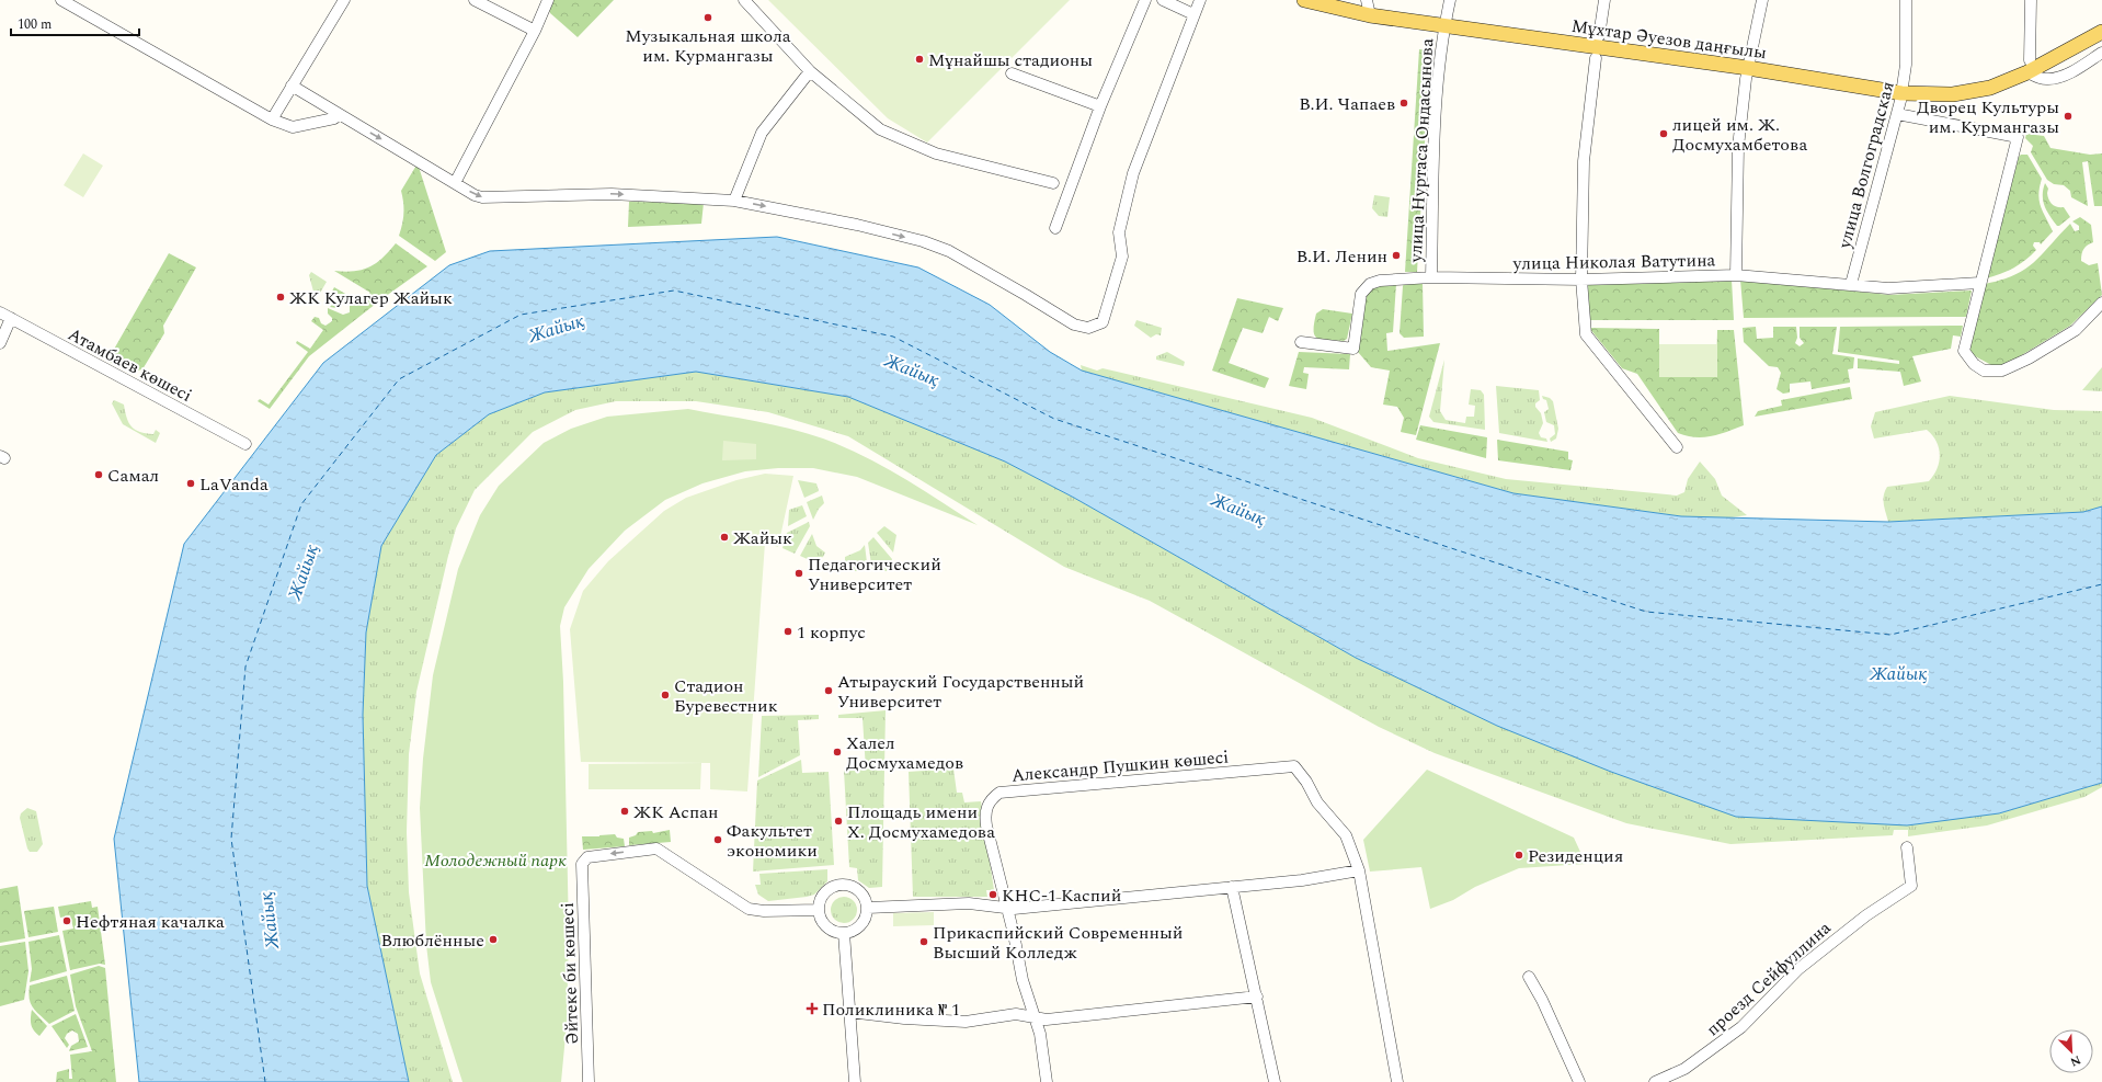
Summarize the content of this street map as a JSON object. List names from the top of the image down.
{
  "streets": {
    "main road": ["Мұхтар Әуезов даңғылы"],
    "street": [
      "улица Нуртаса Ондасынова",
      "улица Волгоградская",
      "улица Николая Ватутина",
      "Атамбаев көшесі",
      "Александр Пушкин көшесі",
      "Әйтеке би көшесі",
      "проезд Сейфуллина"
    ]
  },
  "crossings": [
    ["Мұхтар Әуезов даңғылы", "улица Нуртаса Ондасынова"],
    ["Мұхтар Әуезов даңғылы", "улица Волгоградская"],
    ["улица Нуртаса Ондасынова", "улица Николая Ватутина"],
    ["улица Волгоградская", "улица Николая Ватутина"]
  ],
  "water": ["Жайық"],
  "parks": ["Молодежный парк"],
  "places": {
    "other": [
      "Музыкальная школа им. Курмангазы",
      "Мұнайшы стадионы",
      "В.И. Чапаев",
      "Дворец Культуры им. Курмангазы",
      "лицей им. Ж. Досмухамбетова",
      "В.И. Ленин",
      "ЖК Кулагер Жайык",
      "Самал",
      "LaVanda",
      "Жайык",
      "Педагогический Университет",
      "1 корпус",
      "Атырауский Государственный Университет",
      "Стадион Буревестник",
      "Халел Досмухамедов",
      "ЖК Аспан",
      "Площадь имени Х. Досмухамедова",
      "Факультет экономики",
      "Резиденция",
      "КНС-1 Каспий",
      "Нефтяная качалка",
      "Влюблённые",
      "Прикаспийский Современный Высший Колледж"
    ],
    "health": ["Поликлиника № 1"]
  },
  "scale_bar": "100 m",
  "north": "bottom right"
}
